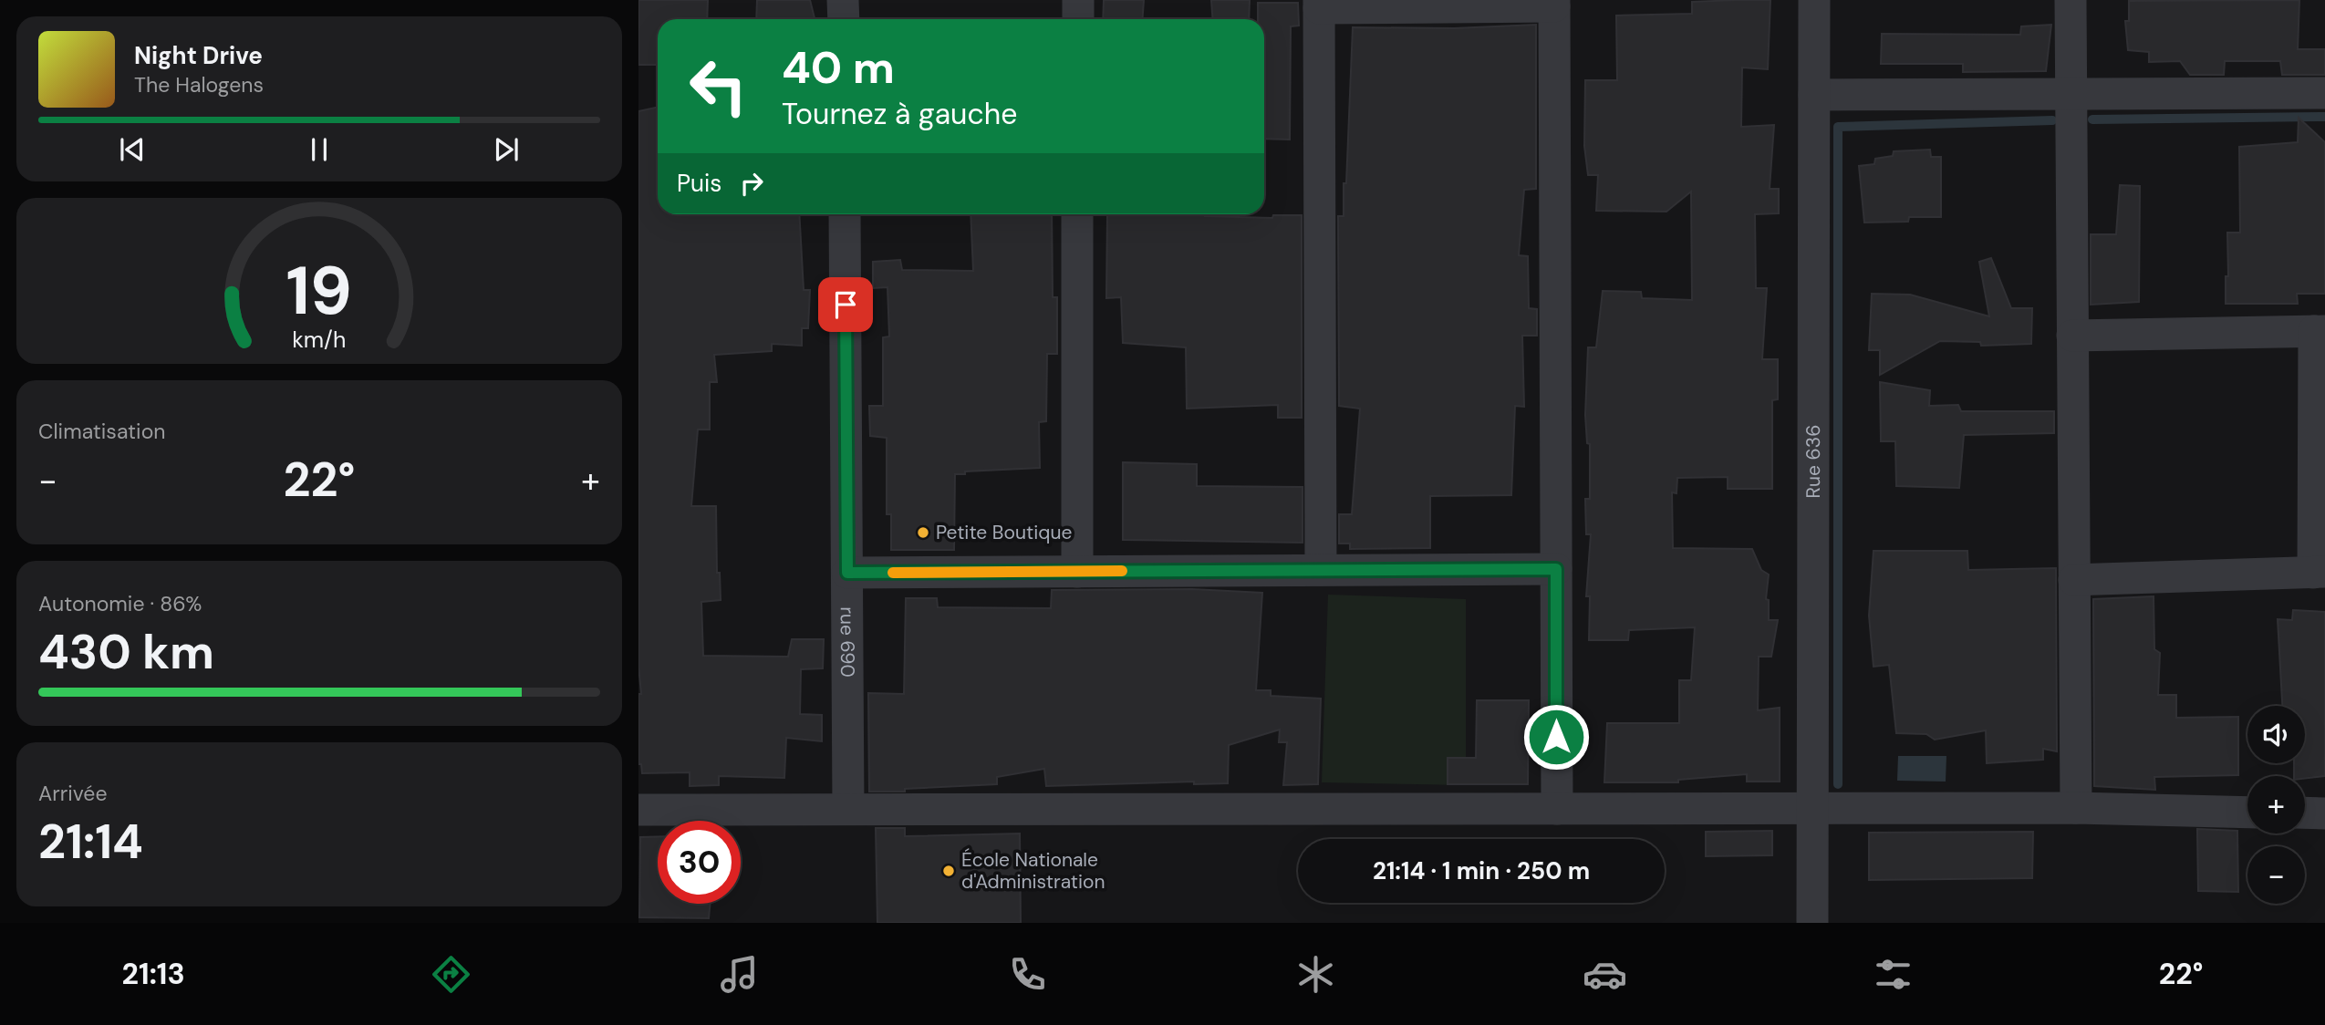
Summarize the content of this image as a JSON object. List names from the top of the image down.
{
  "streets": {
    "street": ["Rue 636", "rue 690"]
  },
  "places": ["Petite Boutique", "École Nationale d'Administration"],
  "page": {
    "turn": ["40 m", "Tournez à gauche"],
    "song": ["Night Drive", "The Halogens"],
    "then": "Puis",
    "tile": [
      "Climatisation",
      ["Autonomie · 86%", "430 km"],
      ["Arrivée", "21:14"]
    ],
    "heat": ["−", "22°", "+"],
    "map_buttons": ["+", "−"],
    "limit": "30",
    "trip": "21:14 · 1 min · 250 m",
    "tabs": ["21:13", "22°"],
    "gauge": ["19", "km/h"]
  }
}
